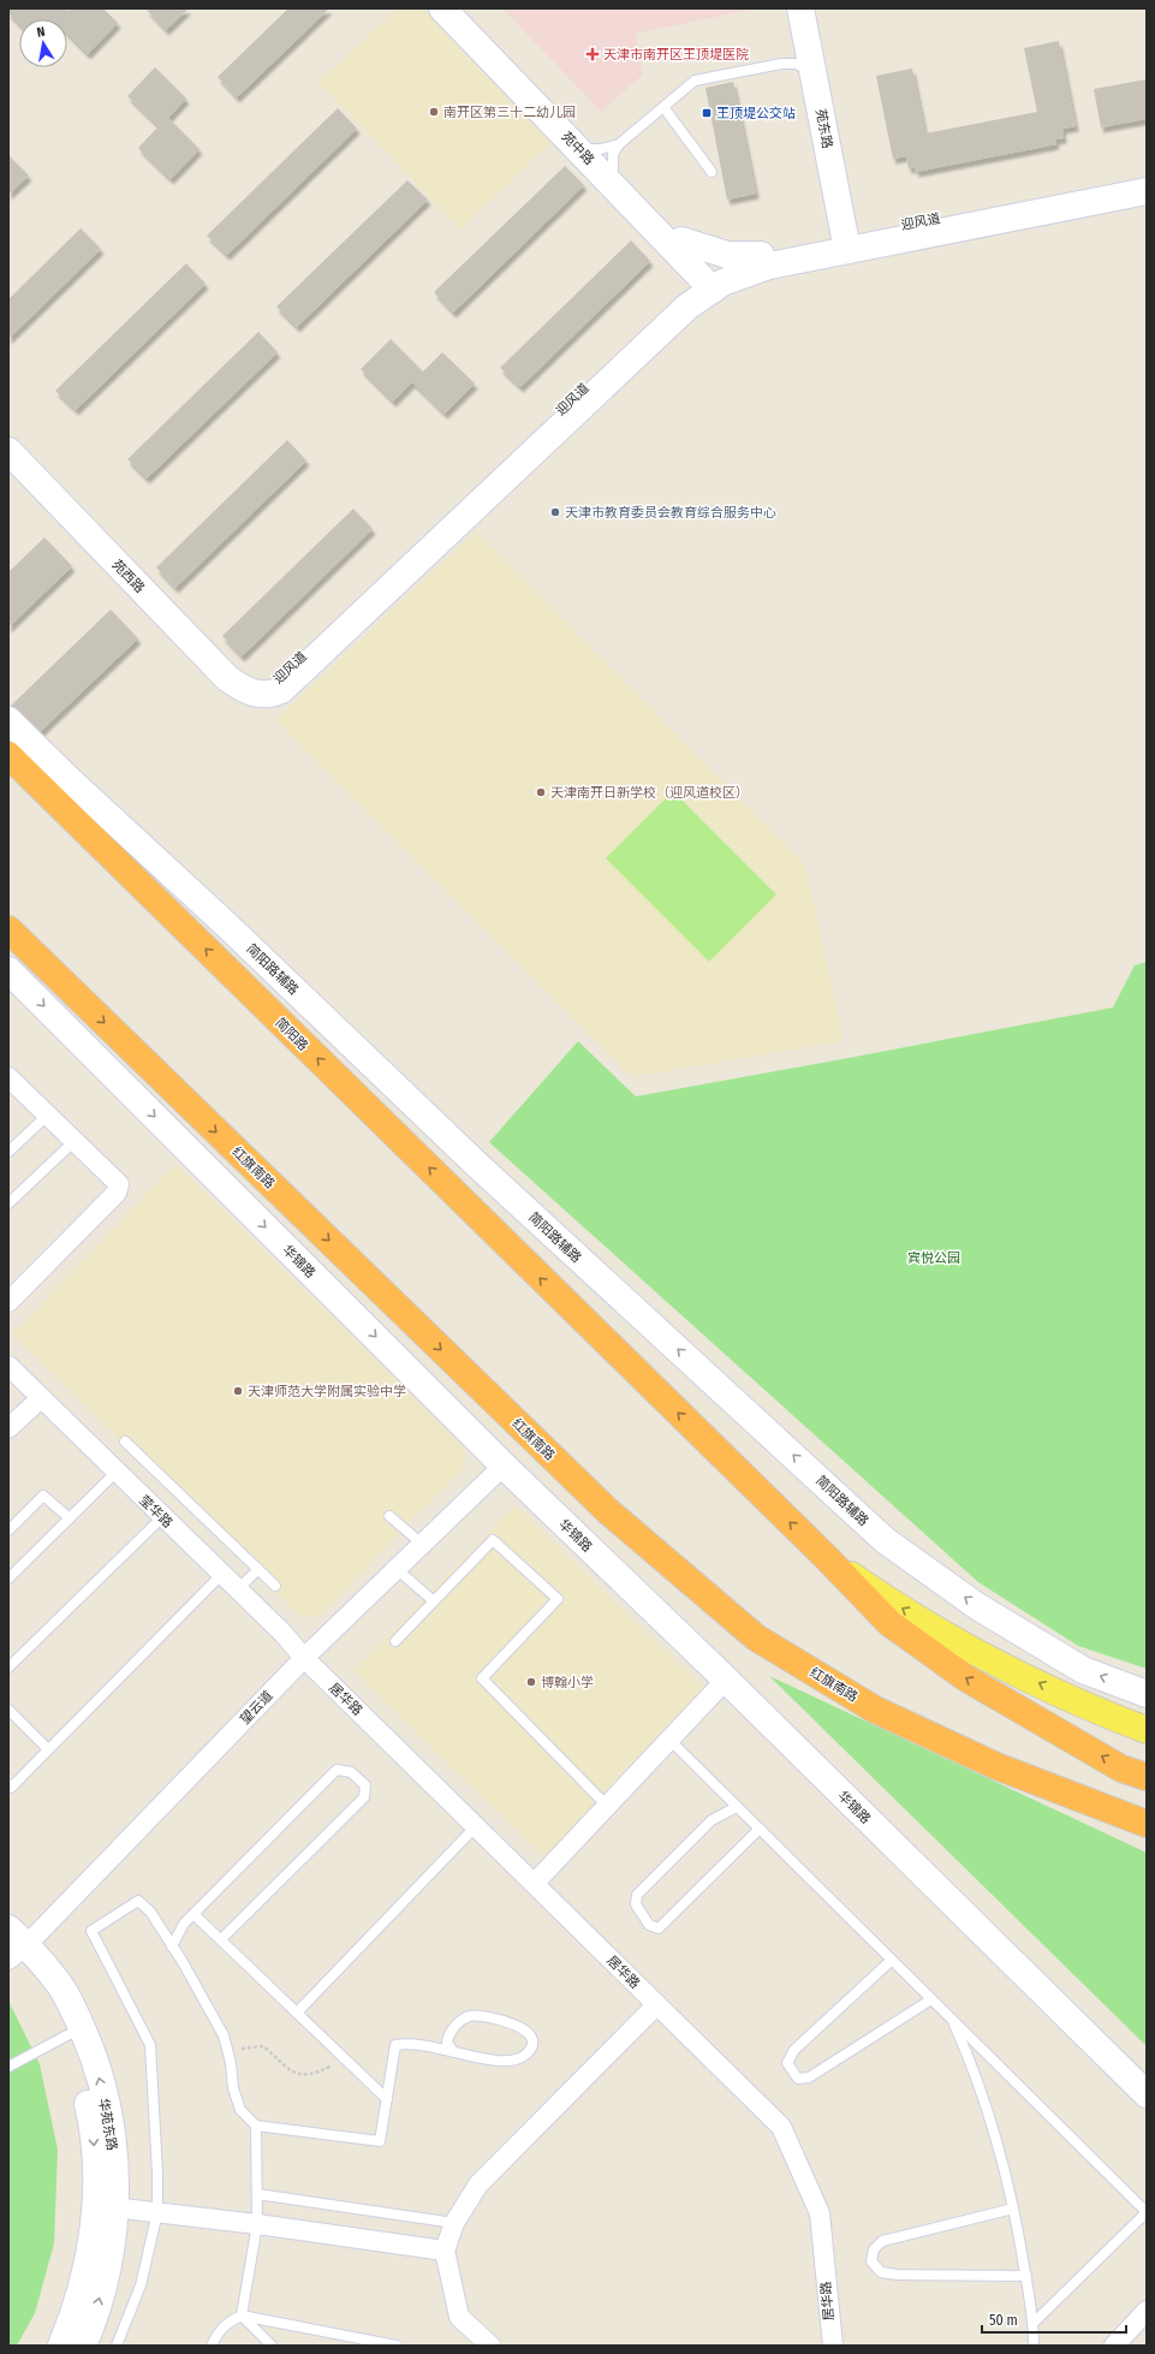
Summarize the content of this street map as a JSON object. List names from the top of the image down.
{
  "streets": {
    "highway": ["简阳路", "红旗南路"],
    "street": [
      "苑东路",
      "苑中路",
      "迎风道",
      "苑西路",
      "简阳路辅路",
      "华锦路",
      "莹华路",
      "居华路",
      "望云道",
      "华苑东路"
    ]
  },
  "crossings": [
    ["苑东路", "迎风道"],
    ["苑中路", "迎风道"],
    ["迎风道", "苑西路"],
    ["华锦路", "望云道"],
    ["莹华路", "居华路"],
    ["莹华路", "望云道"],
    ["居华路", "望云道"],
    ["望云道", "华苑东路"]
  ],
  "one_way": [
    "简阳路辅路",
    "简阳路",
    "红旗南路",
    "华锦路"
  ],
  "parks": ["宾悦公园"],
  "places": {
    "health": ["天津市南开区王顶堤医院"],
    "other": [
      "南开区第三十二幼儿园",
      "天津市教育委员会教育综合服务中心",
      "天津南开日新学校（迎风道校区）",
      "天津师范大学附属实验中学",
      "博翰小学"
    ],
    "transit": ["王顶堤公交站"]
  },
  "scale_bar": "50 m",
  "north": "top"
}
